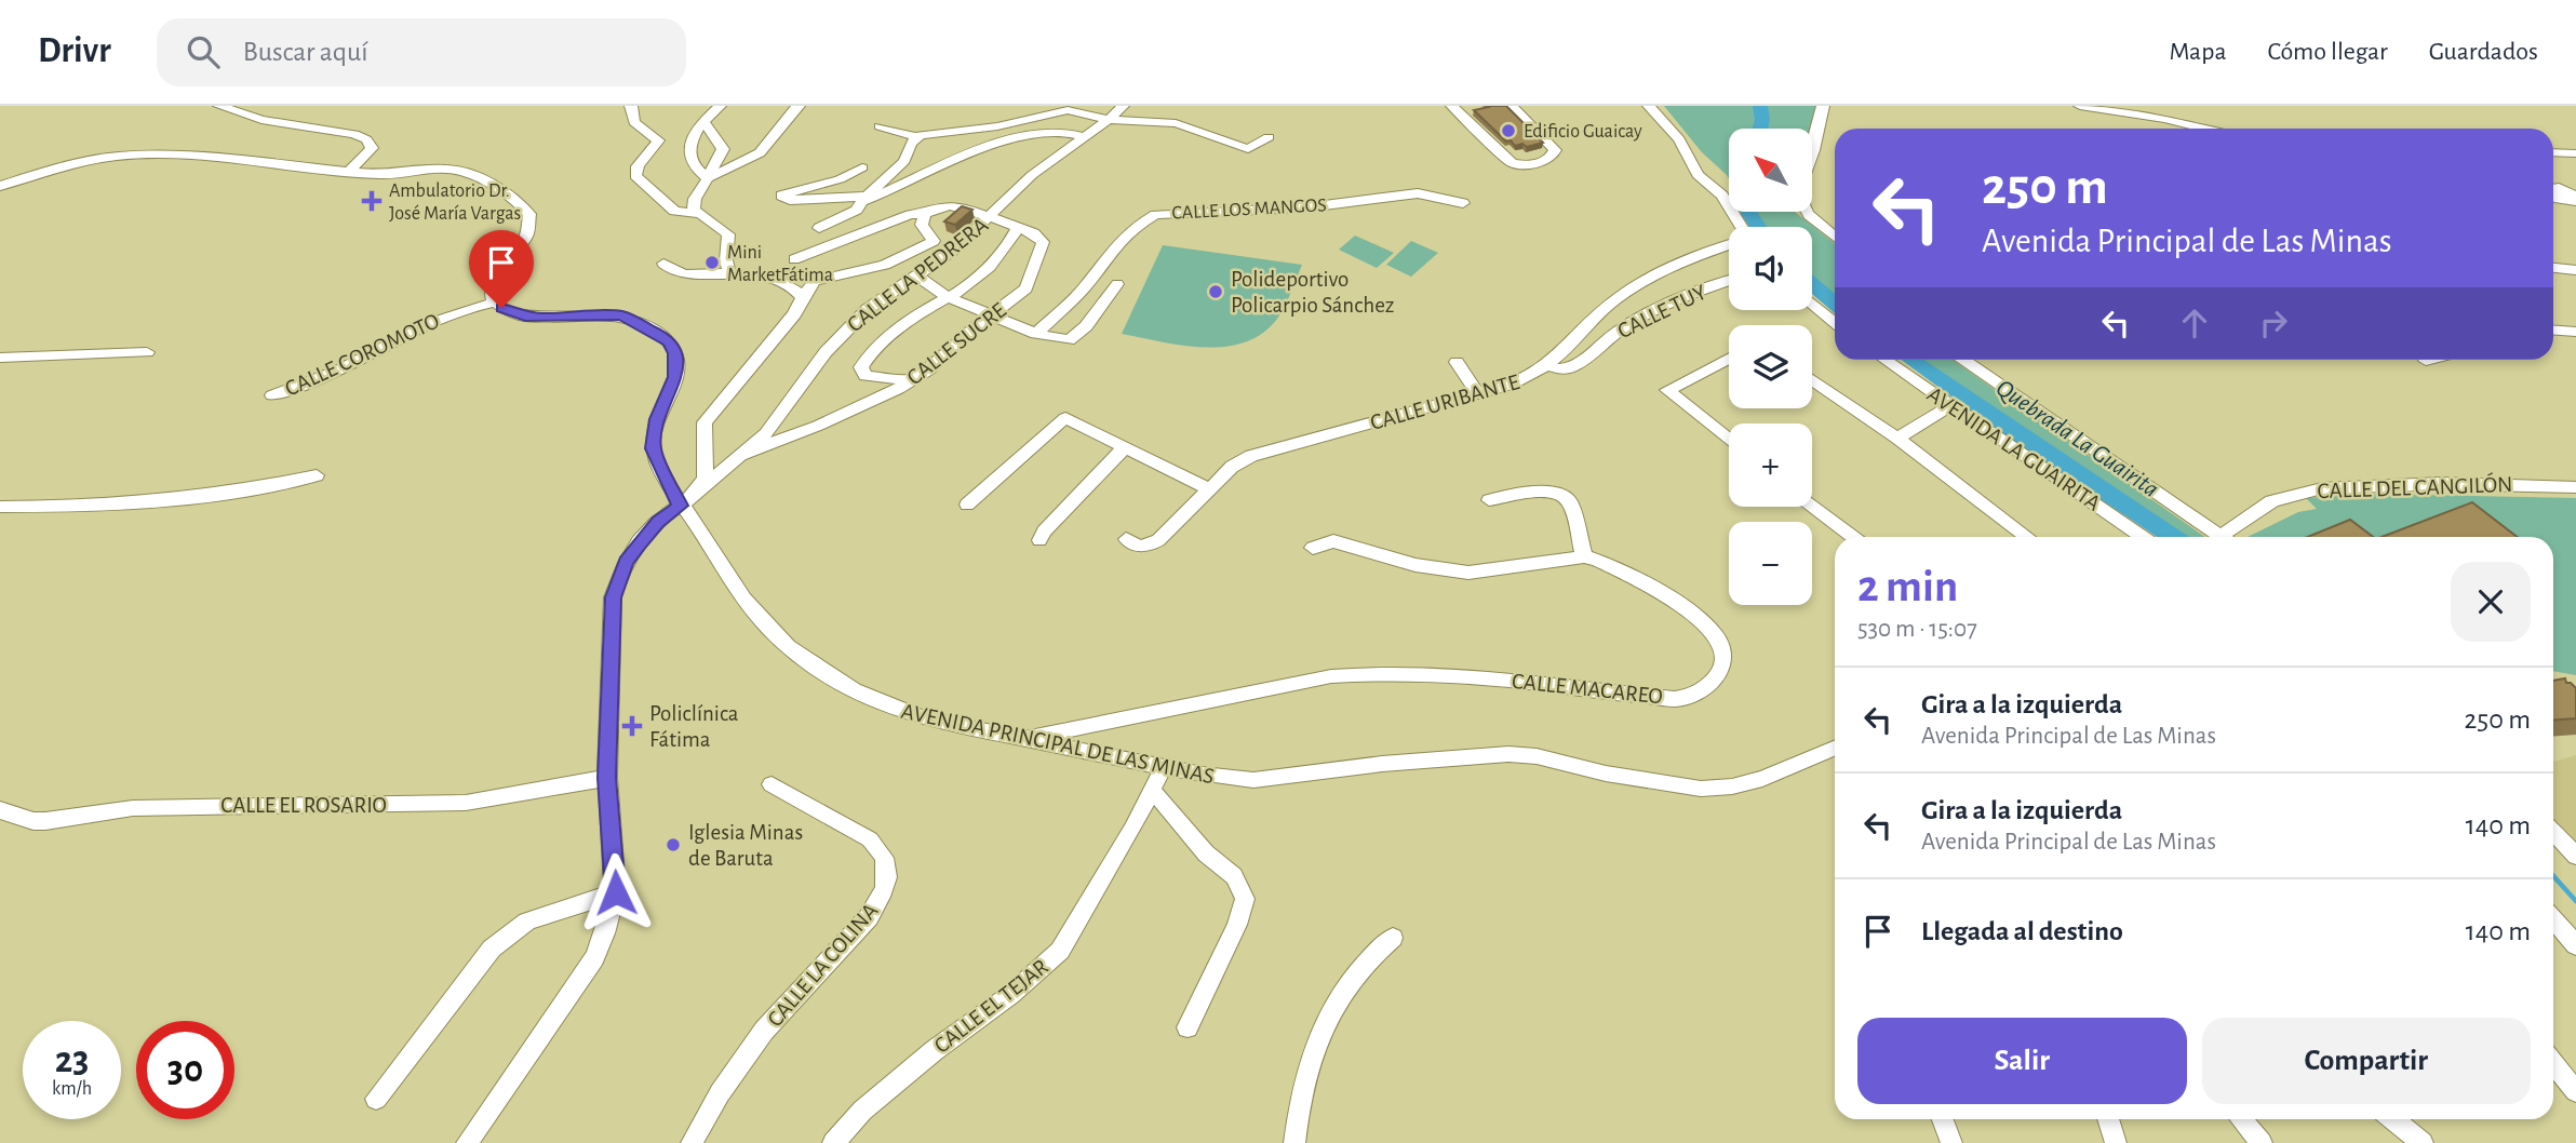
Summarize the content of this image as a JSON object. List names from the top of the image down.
{
  "streets": {
    "street": [
      "CALLE LOS MANGOS",
      "CALLE LA PEDRERA",
      "CALLE TUY",
      "CALLE SUCRE",
      "CALLE COROMOTO",
      "CALLE URIBANTE",
      "AVENIDA LA GUAIRITA",
      "CALLE DEL CANGILÓN",
      "CALLE MACAREO",
      "AVENIDA PRINCIPAL DE LAS MINAS",
      "CALLE EL ROSARIO",
      "CALLE LA COLINA",
      "CALLE EL TEJAR"
    ]
  },
  "crossings": [
    ["CALLE LA PEDRERA", "CALLE SUCRE"],
    ["CALLE LA PEDRERA", "AVENIDA PRINCIPAL DE LAS MINAS"],
    ["CALLE LA PEDRERA", "CALLE EL ROSARIO"],
    ["CALLE TUY", "CALLE URIBANTE"],
    ["CALLE COROMOTO", "AVENIDA PRINCIPAL DE LAS MINAS"],
    ["CALLE MACAREO", "AVENIDA PRINCIPAL DE LAS MINAS"],
    ["AVENIDA PRINCIPAL DE LAS MINAS", "CALLE EL TEJAR"]
  ],
  "water": ["Quebrada La Guairita"],
  "places": {
    "other": [
      "Edificio Guaicay",
      "Mini MarketFátima",
      "Polideportivo Policarpio Sánchez",
      "Iglesia Minas de Baruta"
    ],
    "health": ["Ambulatorio Dr. José María Vargas", "Policlínica Fátima"]
  },
  "north": "top left",
  "page": {
    "header": "Drivr",
    "search": "Buscar aquí",
    "nav": ["Mapa", "Cómo llegar", "Guardados"],
    "map_buttons": ["+", "−"],
    "turn": ["250 m", "Avenida Principal de Las Minas"],
    "heading": ["2 min", "530 m · 15:07"],
    "list": [
      {
        "name": "Gira a la izquierda",
        "note": "Avenida Principal de Las Minas",
        "value": "250 m"
      },
      {
        "name": "Gira a la izquierda",
        "note": "Avenida Principal de Las Minas",
        "value": "140 m"
      },
      {
        "name": "Llegada al destino",
        "value": "140 m"
      }
    ],
    "buttons": ["Salir", "Compartir"],
    "speed": "23 km/h",
    "limit": "30"
  }
}
